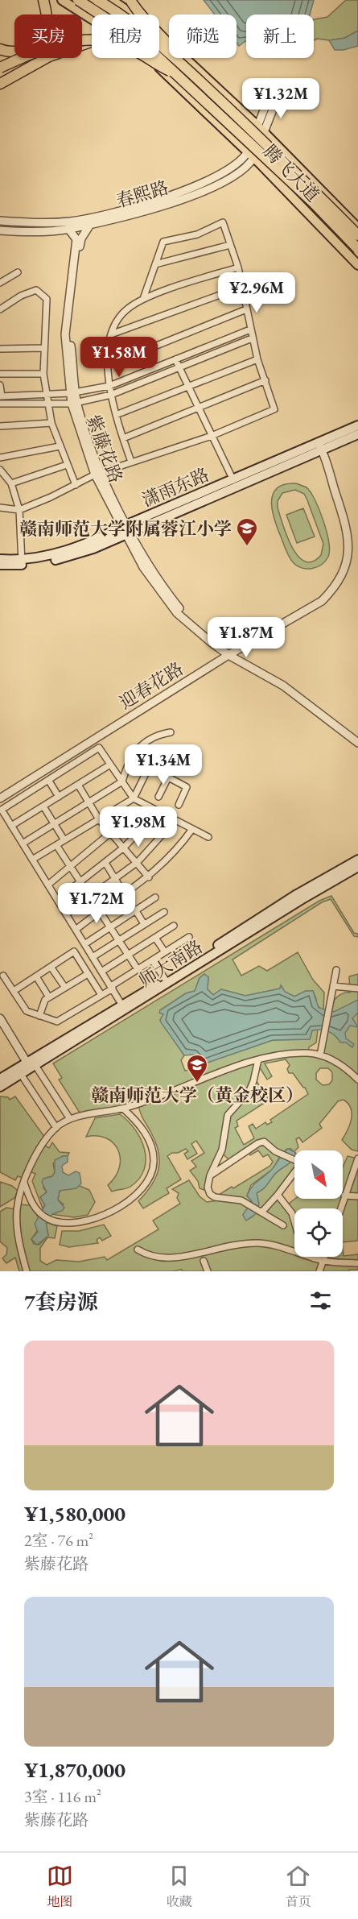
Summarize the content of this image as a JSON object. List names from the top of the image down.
{
  "streets": {
    "main road": ["腾飞大道", "潇雨东路", "师大南路"],
    "street": ["春熙路", "紫藤花路", "迎春花路"]
  },
  "crossings": [
    ["腾飞大道", "春熙路"],
    ["春熙路", "紫藤花路"],
    ["紫藤花路", "潇雨东路"],
    ["紫藤花路", "迎春花路"],
    ["潇雨东路", "迎春花路"]
  ],
  "places": {
    "school or university": ["赣南师范大学附属蓉江小学", "赣南师范大学（黄金校区）"]
  },
  "north": "bottom right",
  "page": {
    "chip": [
      "买房",
      "租房",
      "筛选",
      "新上"
    ],
    "price": [
      "¥1.32M",
      "¥2.96M",
      "¥1.58M",
      "¥1.87M",
      "¥1.34M",
      "¥1.98M",
      "¥1.72M"
    ],
    "heading": "7套房源",
    "list": [
      {
        "name": "¥1,580,000",
        "note": "2室 · 76 m² · 紫藤花路"
      },
      {
        "name": "¥1,870,000",
        "note": "3室 · 116 m² · 紫藤花路"
      }
    ],
    "tabs": ["地图", "收藏", "首页"]
  }
}
